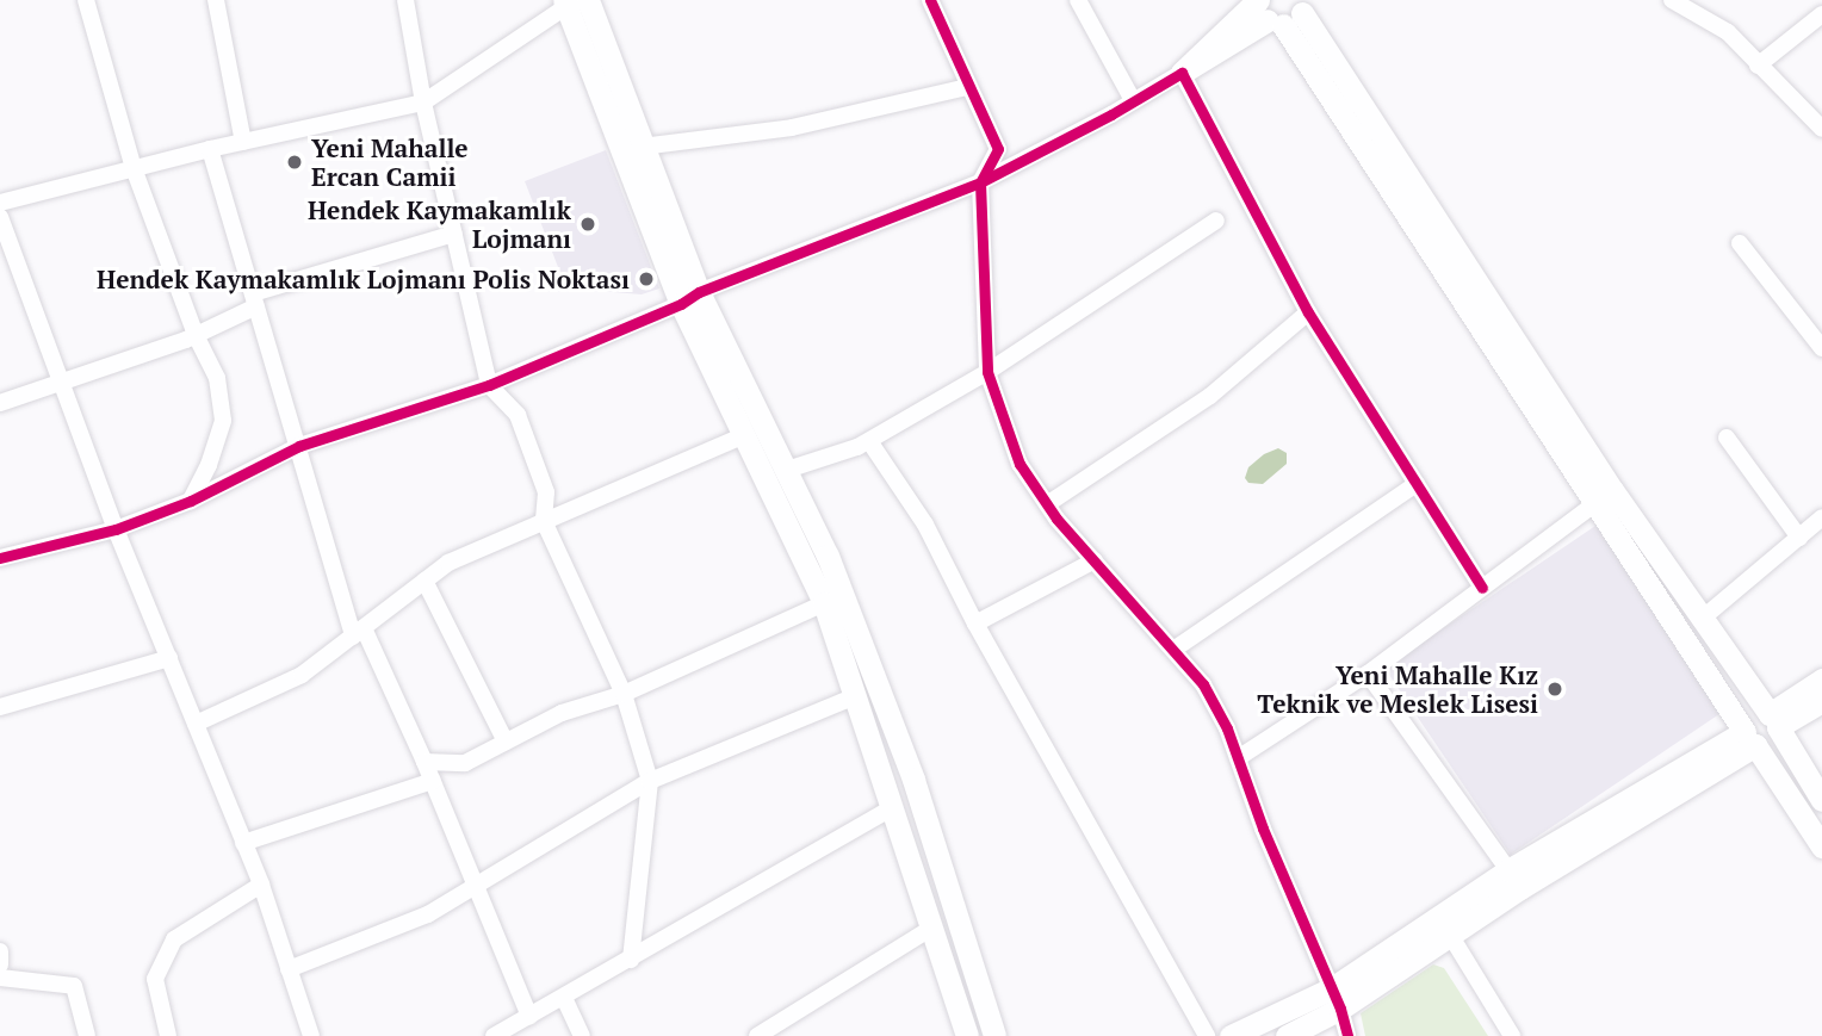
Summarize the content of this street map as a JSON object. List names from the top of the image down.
{
  "places": [
    "Yeni Mahalle Ercan Camii",
    "Hendek Kaymakamlık Lojmanı",
    "Hendek Kaymakamlık Lojmanı Polis Noktası",
    "Yeni Mahalle Kız Teknik ve Meslek Lisesi"
  ]
}
